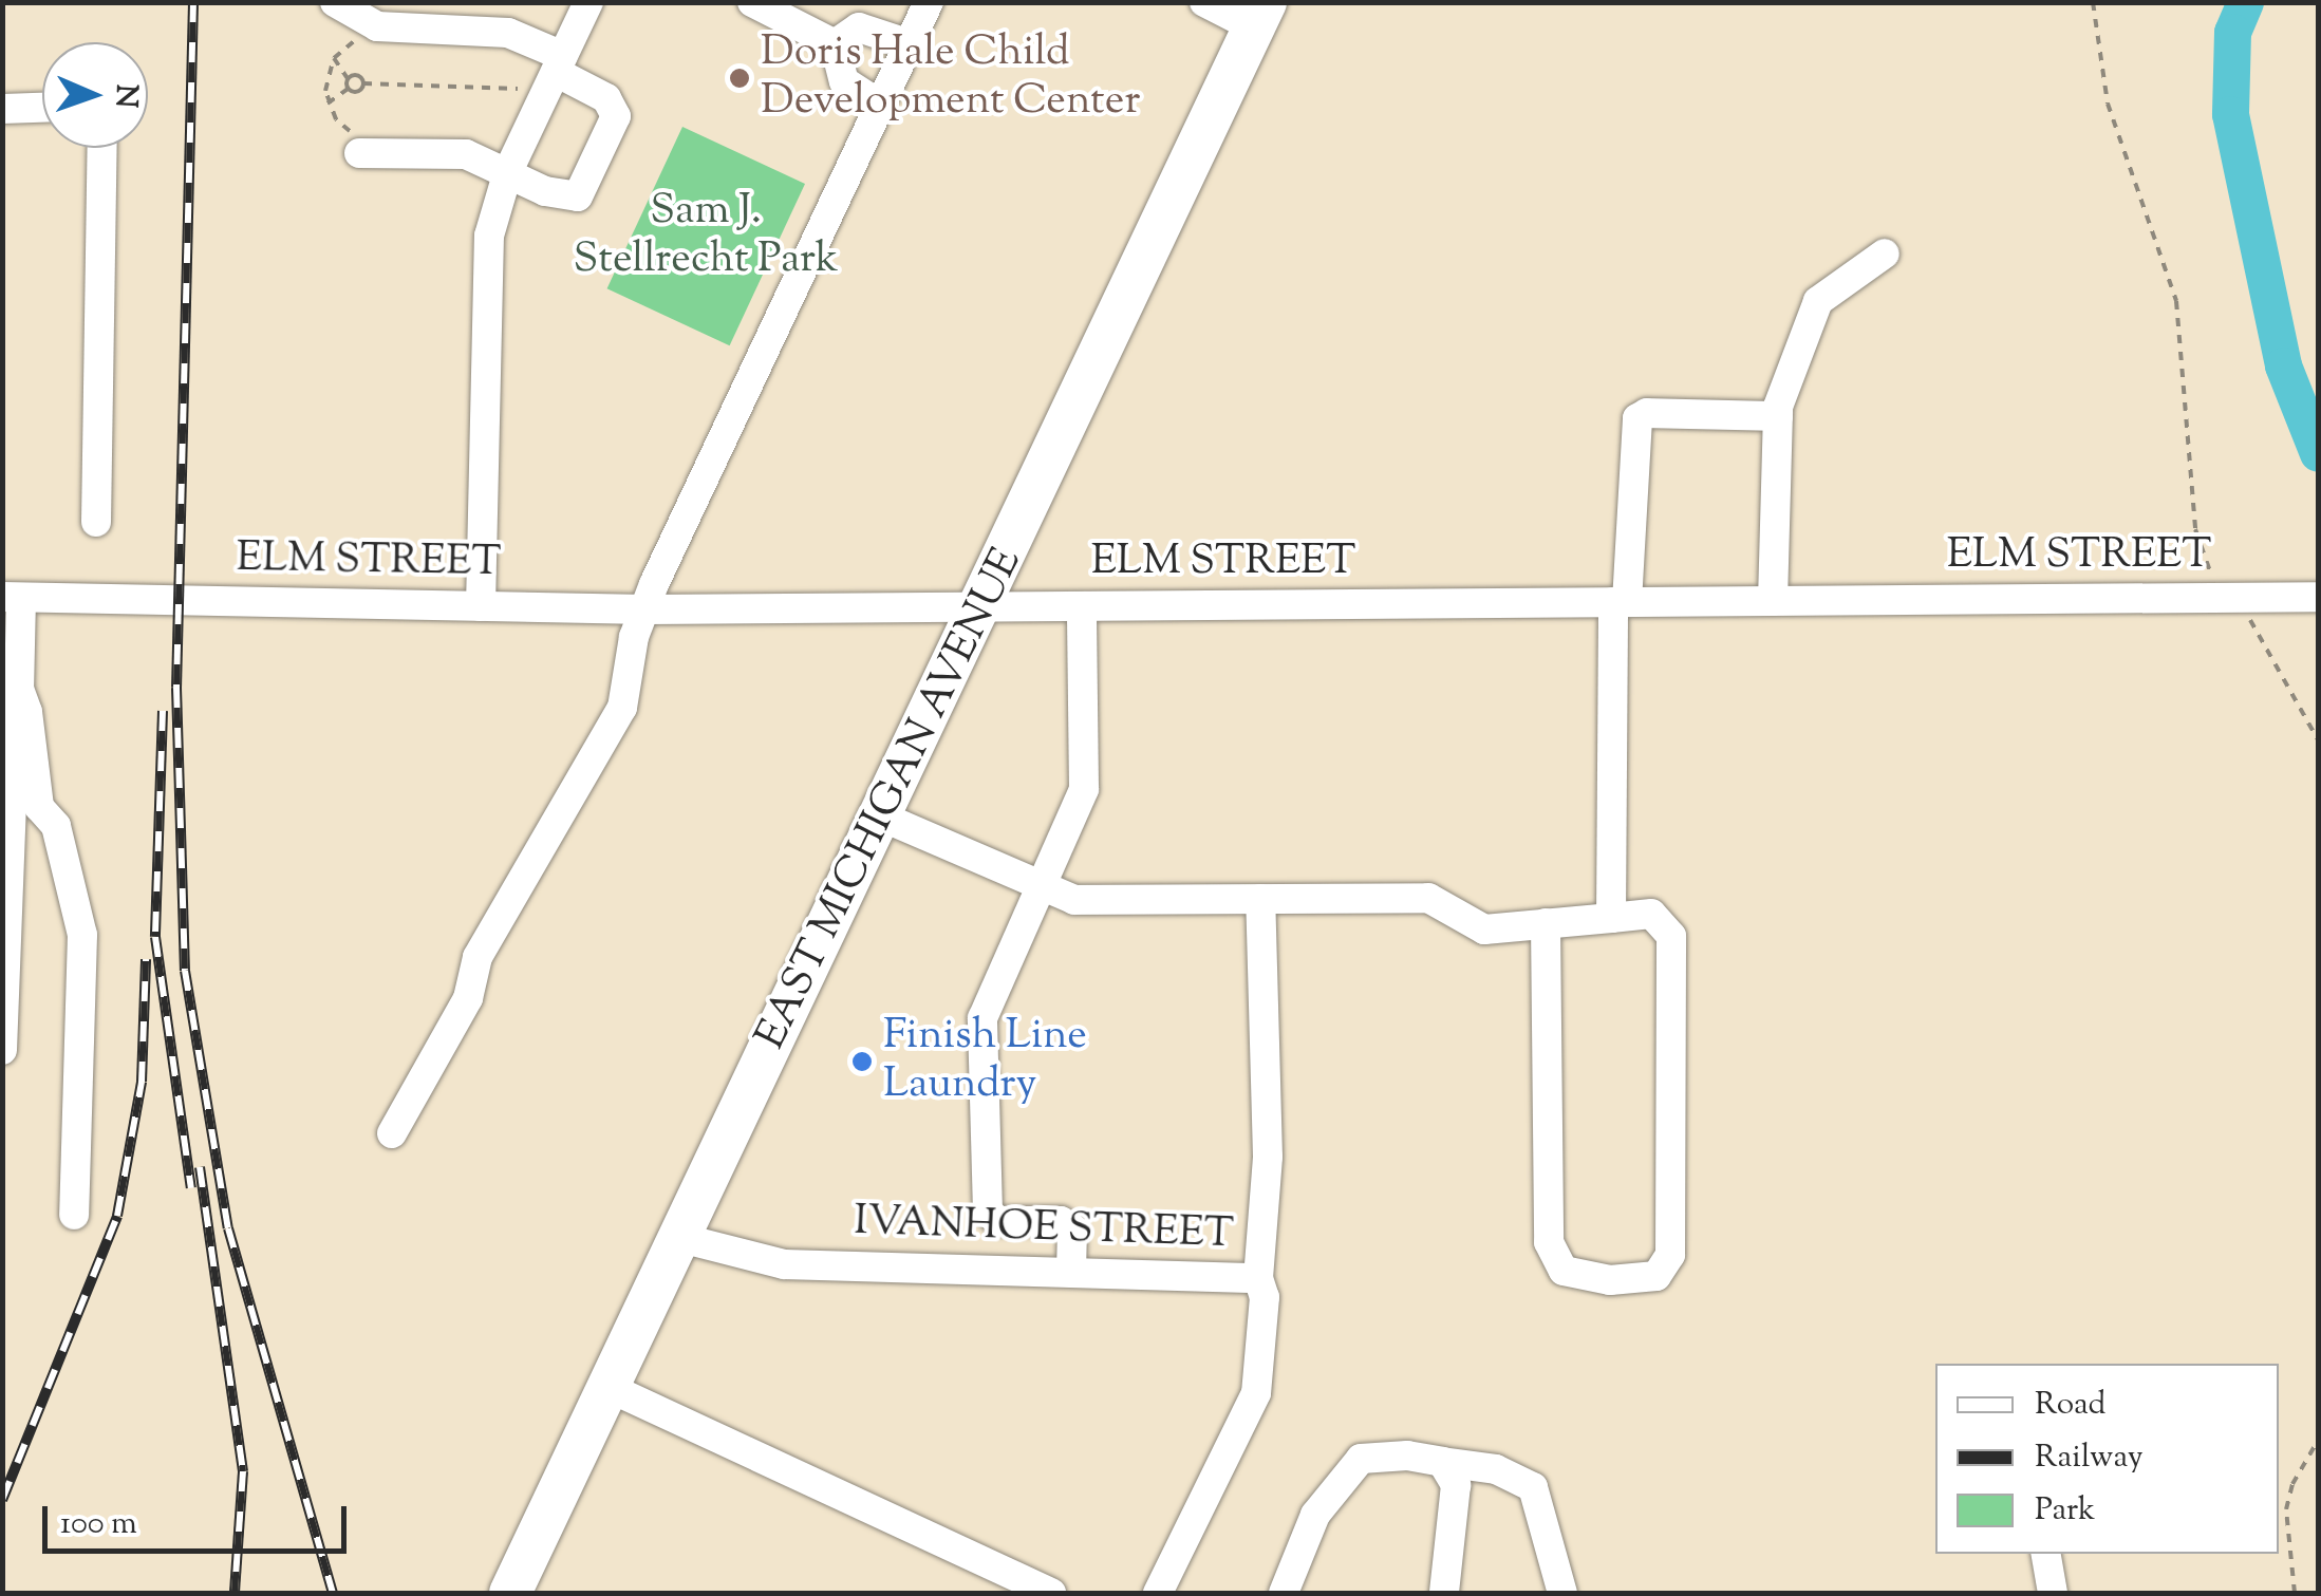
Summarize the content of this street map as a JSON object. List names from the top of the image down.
{
  "streets": {
    "highway": ["EAST MICHIGAN AVENUE"],
    "street": ["ELM STREET", "IVANHOE STREET"]
  },
  "crossings": [
    ["ELM STREET", "EAST MICHIGAN AVENUE"],
    ["EAST MICHIGAN AVENUE", "IVANHOE STREET"]
  ],
  "parks": ["Sam J. Stellrecht Park"],
  "places": ["Doris Hale Child Development Center", "Finish Line Laundry"],
  "legend": ["Road", "Railway", "Park"],
  "scale_bar": "100 m",
  "north": "right"
}
